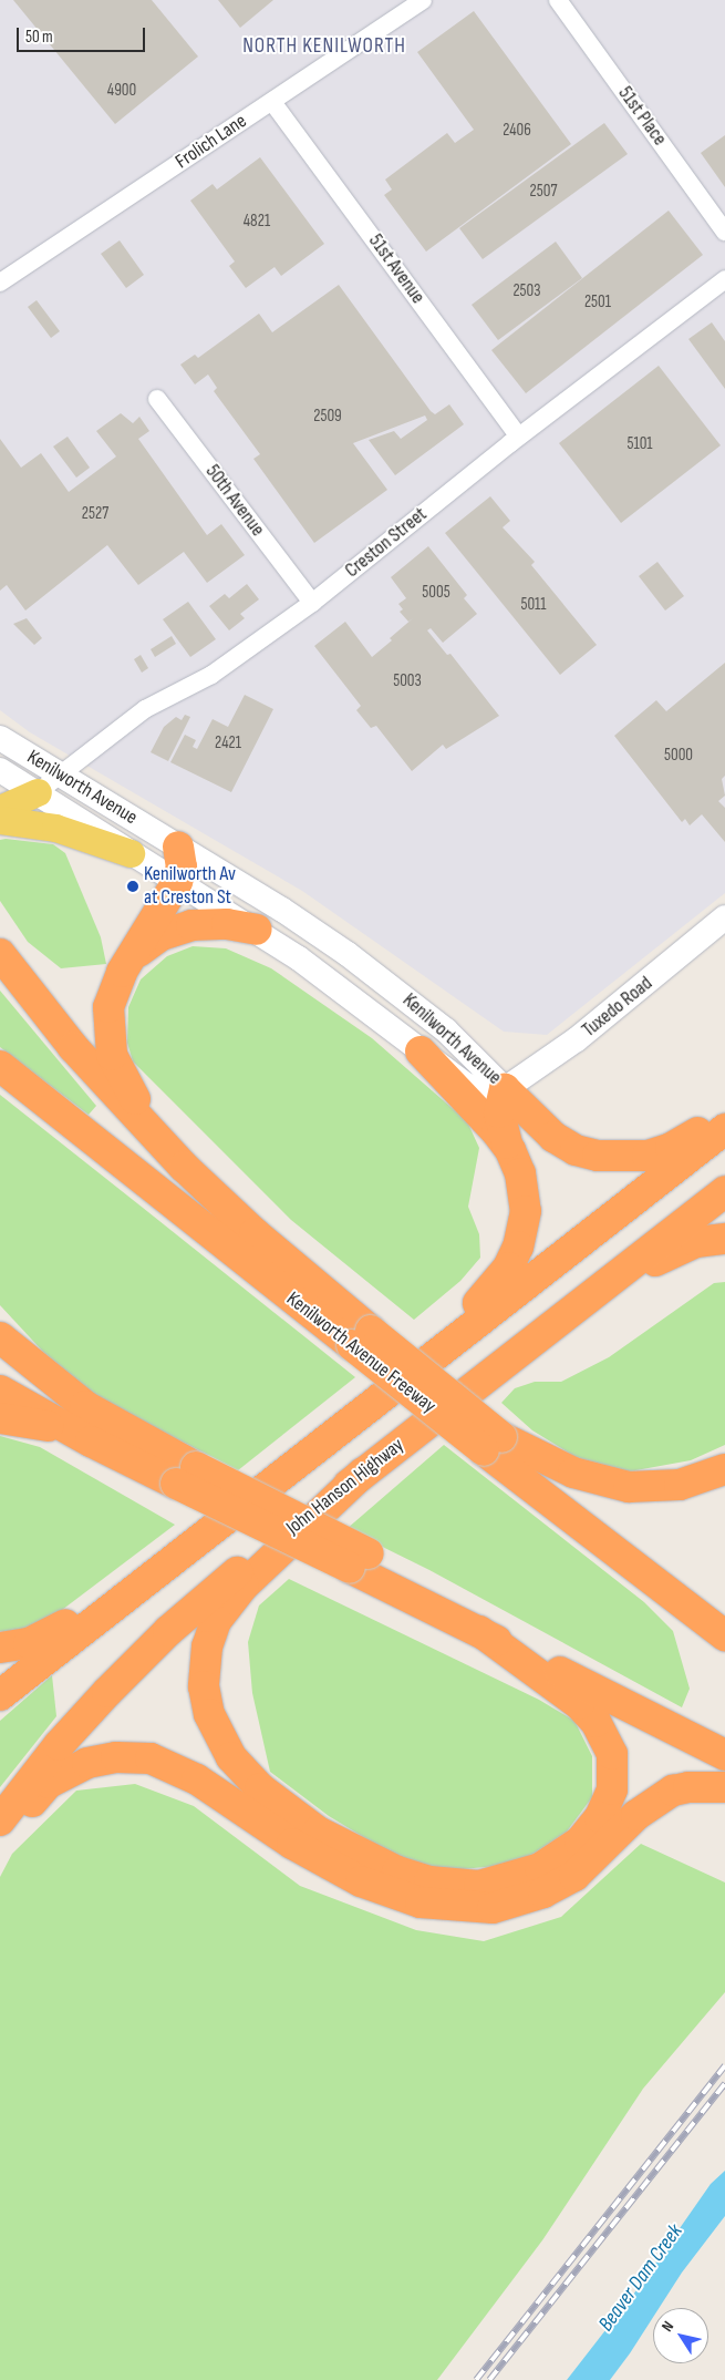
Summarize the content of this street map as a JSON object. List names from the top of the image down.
{
  "streets": {
    "highway": ["Kenilworth Avenue Freeway", "John Hanson Highway"],
    "main road": ["Kenilworth Avenue", "Tuxedo Road"],
    "street": [
      "51st Place",
      "Frolich Lane",
      "51st Avenue",
      "50th Avenue",
      "Creston Street"
    ]
  },
  "crossings": [
    ["Frolich Lane", "51st Avenue"],
    ["51st Avenue", "Creston Street"],
    ["50th Avenue", "Creston Street"],
    ["Creston Street", "Kenilworth Avenue"],
    ["Kenilworth Avenue", "Tuxedo Road"]
  ],
  "districts": ["NORTH KENILWORTH"],
  "water": ["Beaver Dam Creek"],
  "places": ["Kenilworth Av at Creston St"],
  "house_numbers": [
    "4900",
    "2406",
    "2507",
    "4821",
    "2503",
    "2501",
    "2509",
    "5101",
    "2527",
    "5005",
    "5011",
    "5003",
    "2421",
    "5000"
  ],
  "scale_bar": "50 m",
  "north": "top left"
}
